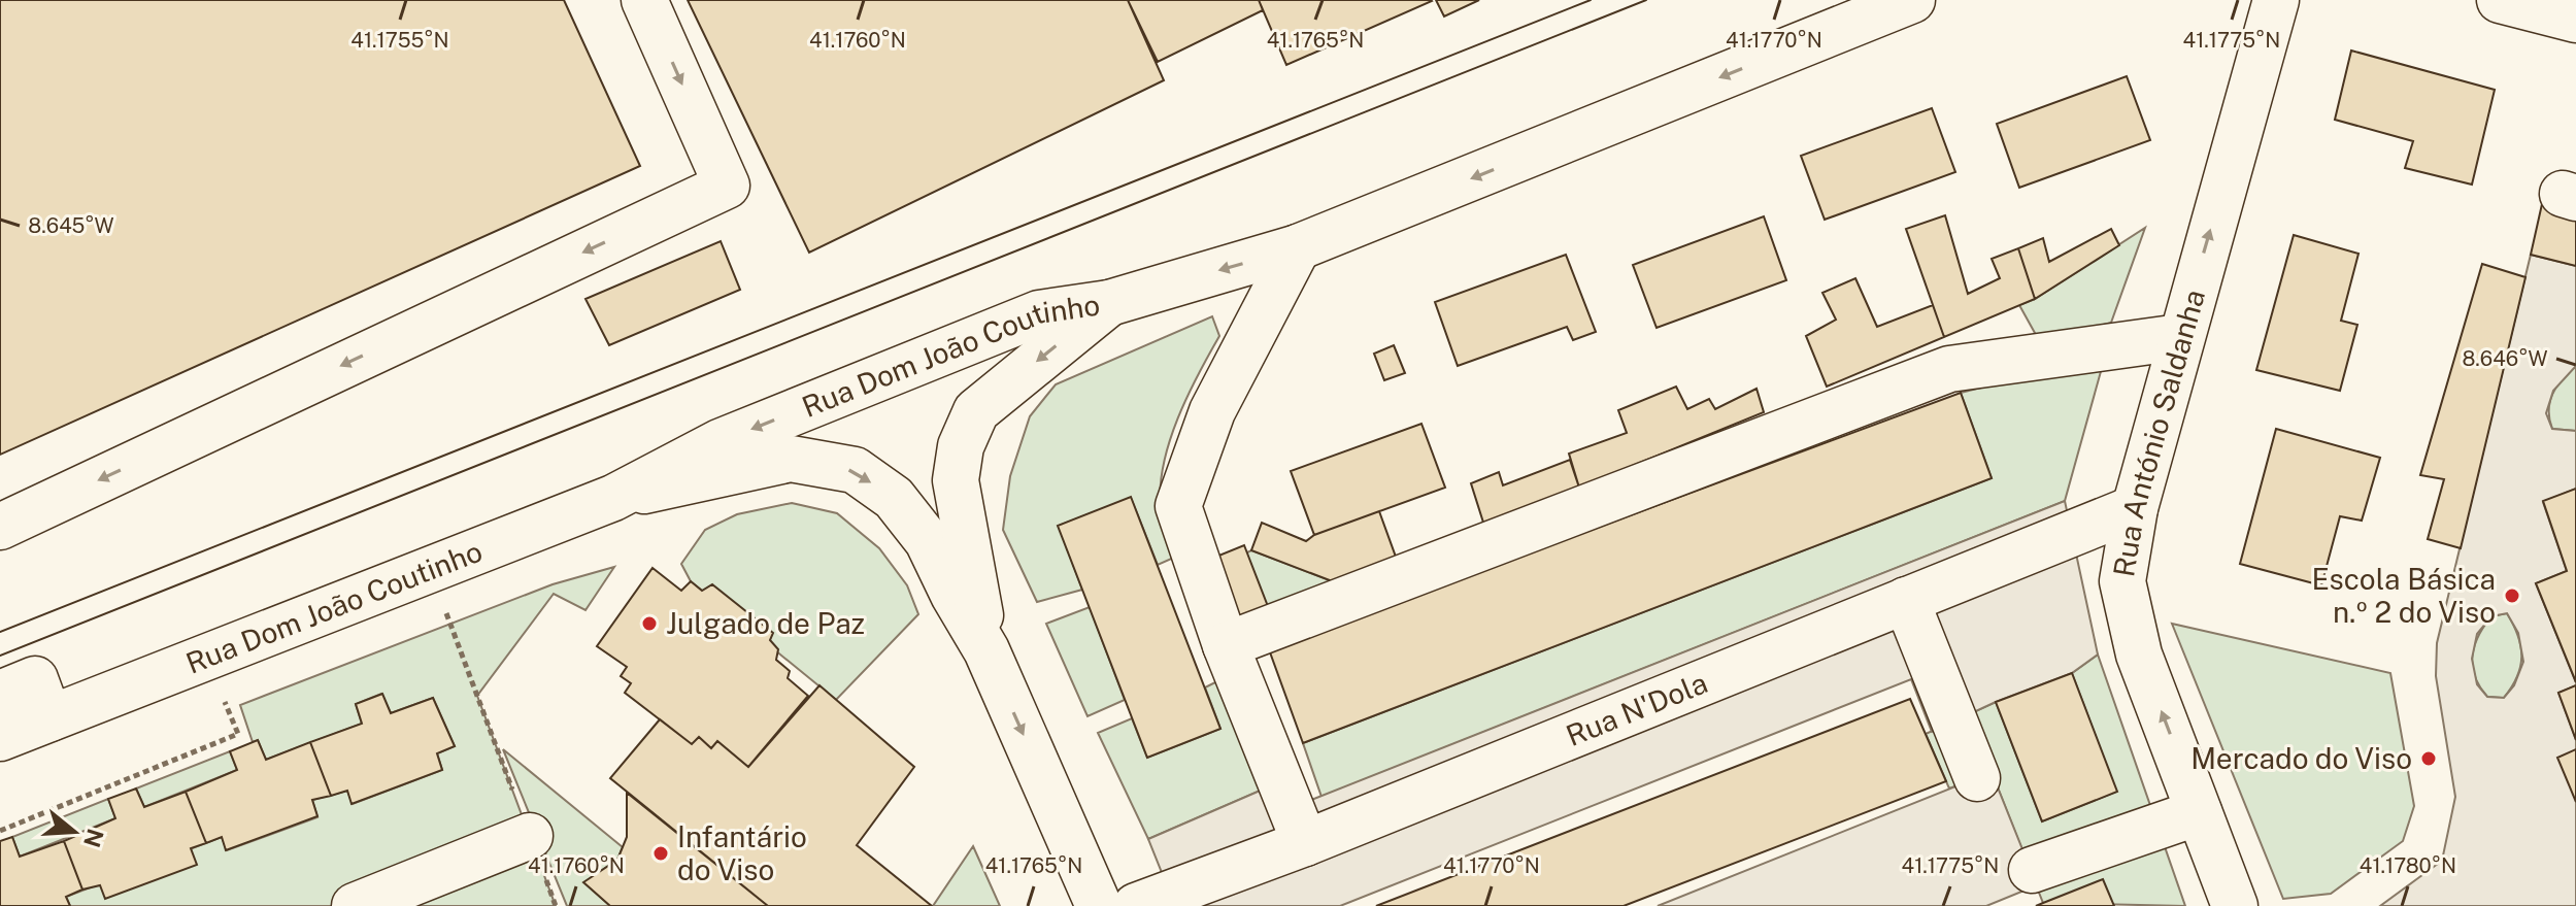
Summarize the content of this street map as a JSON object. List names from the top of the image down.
{
  "streets": {
    "street": ["Rua Dom João Coutinho", "Rua António Saldanha", "Rua N'Dola"]
  },
  "crossings": [
    ["Rua António Saldanha", "Rua N'Dola"]
  ],
  "one_way": ["Rua António Saldanha"],
  "places": [
    "Escola Básica n.º 2 do Viso",
    "Julgado de Paz",
    "Mercado do Viso",
    "Infantário do Viso"
  ],
  "north": "right",
  "coordinates": [
    "41.1755°N",
    "41.1760°N",
    "41.1765°N",
    "41.1770°N",
    "41.1775°N",
    "8.645°W",
    "8.646°W",
    "41.1780°N"
  ]
}
